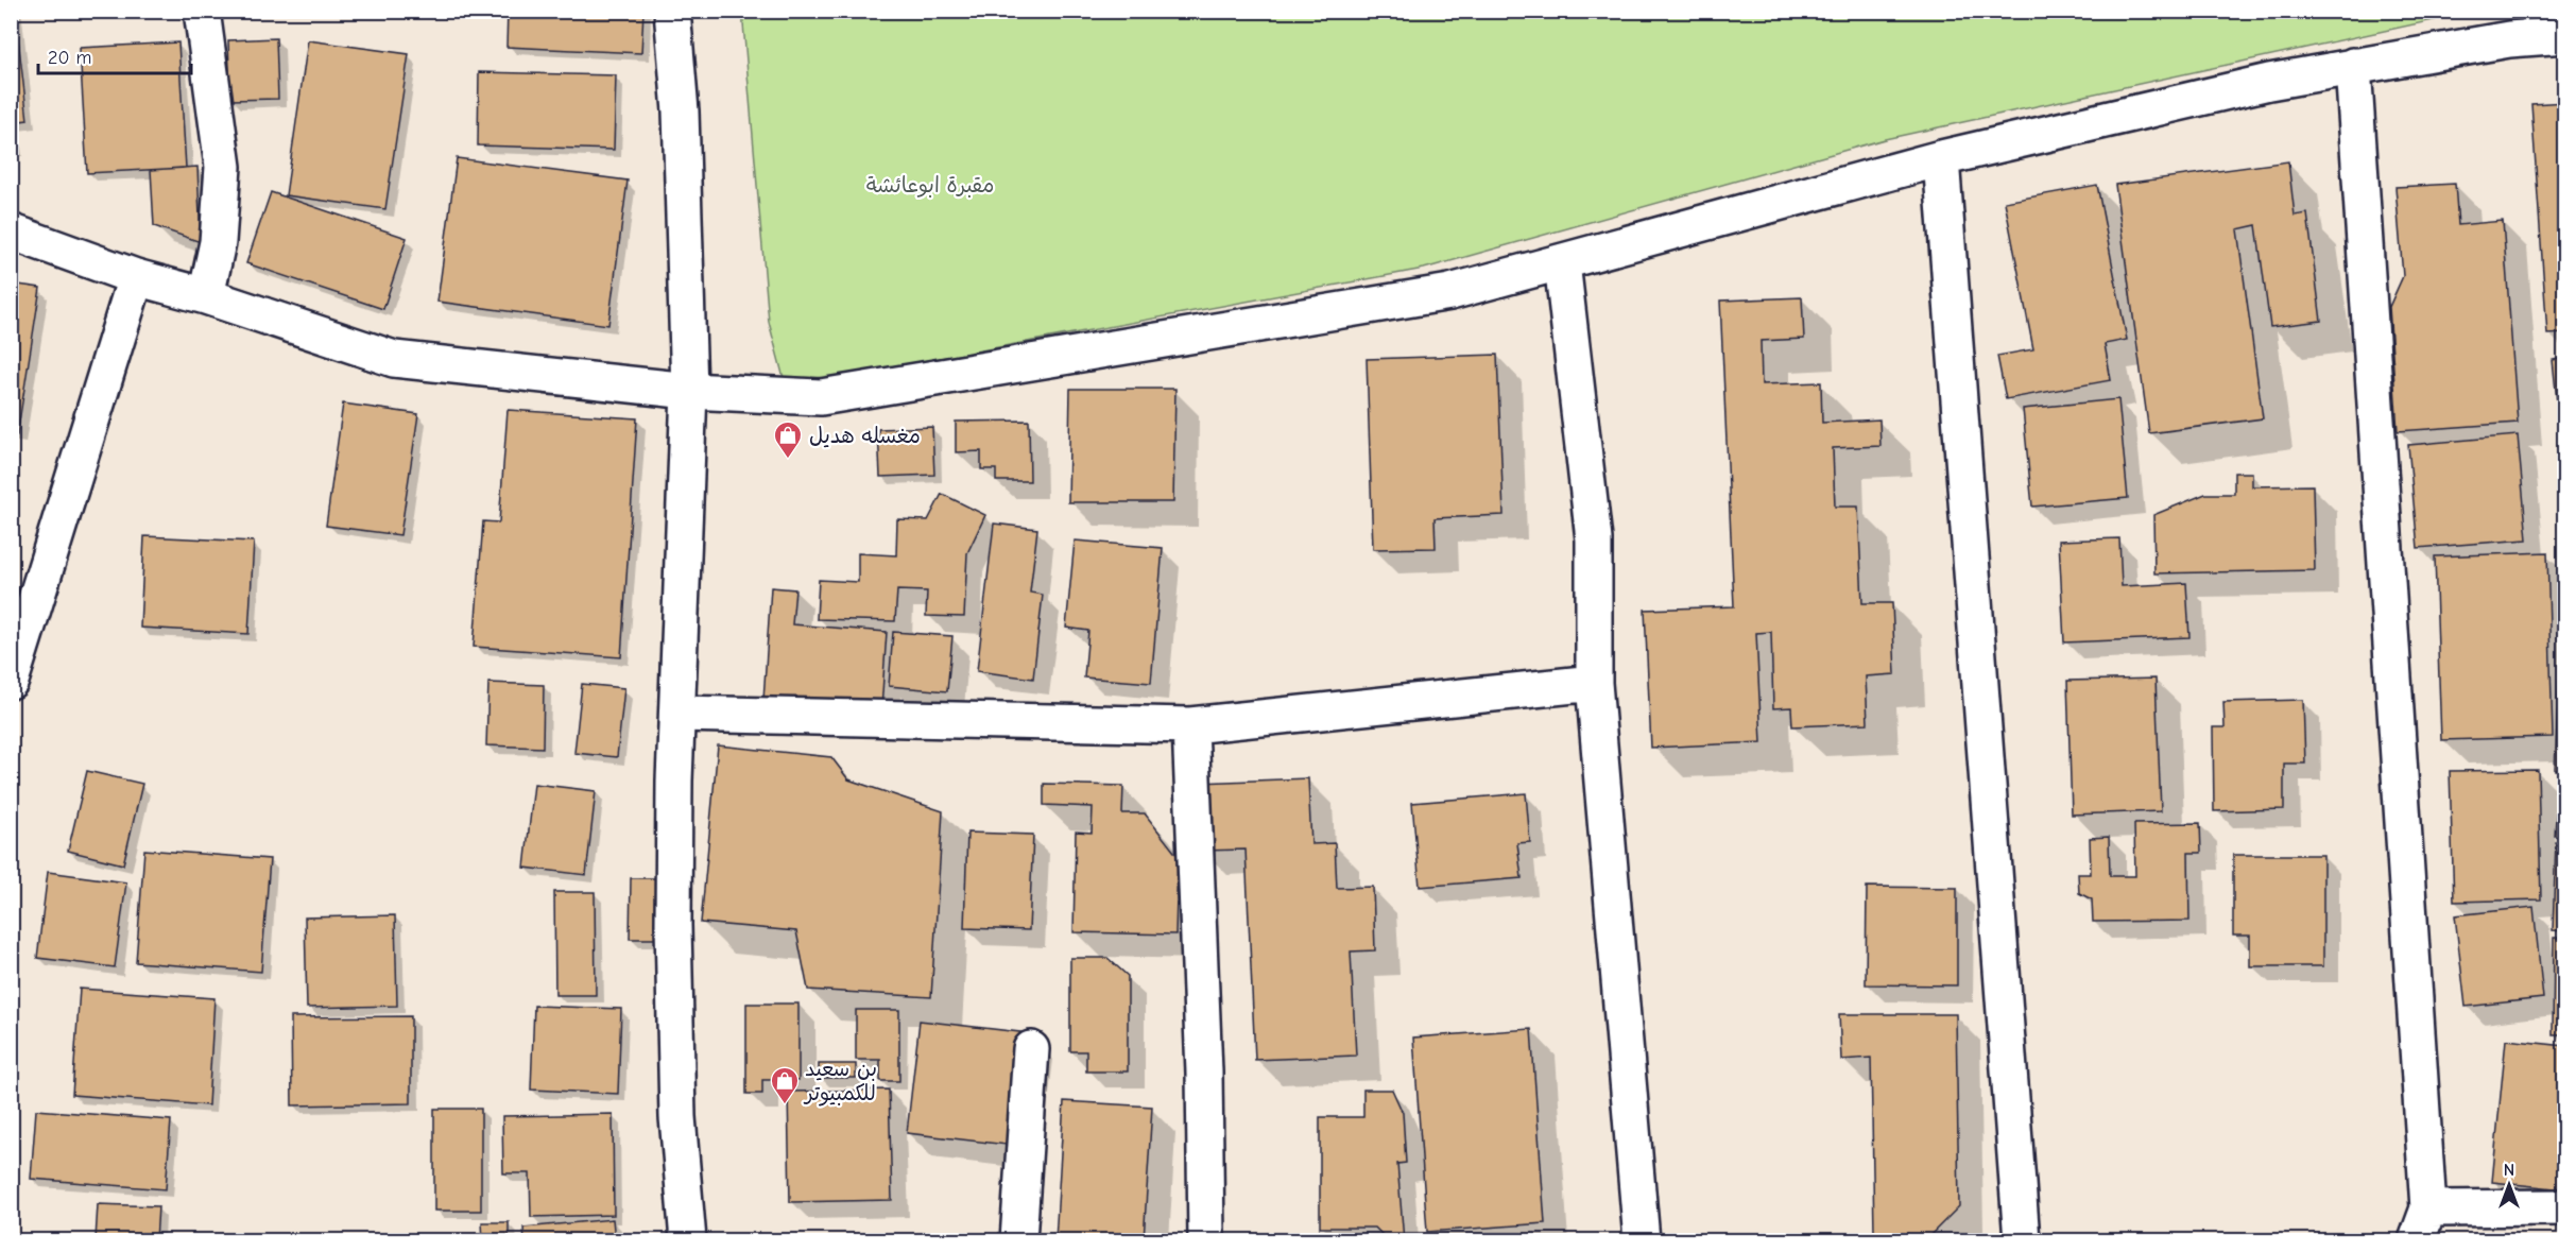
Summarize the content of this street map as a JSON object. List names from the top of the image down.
{
  "parks": ["مقبرة ابوعائشة"],
  "places": {
    "shop": ["مغسله هديل", "بن سعيد للكمبيوتر"]
  },
  "scale_bar": "20 m",
  "north": "top"
}
